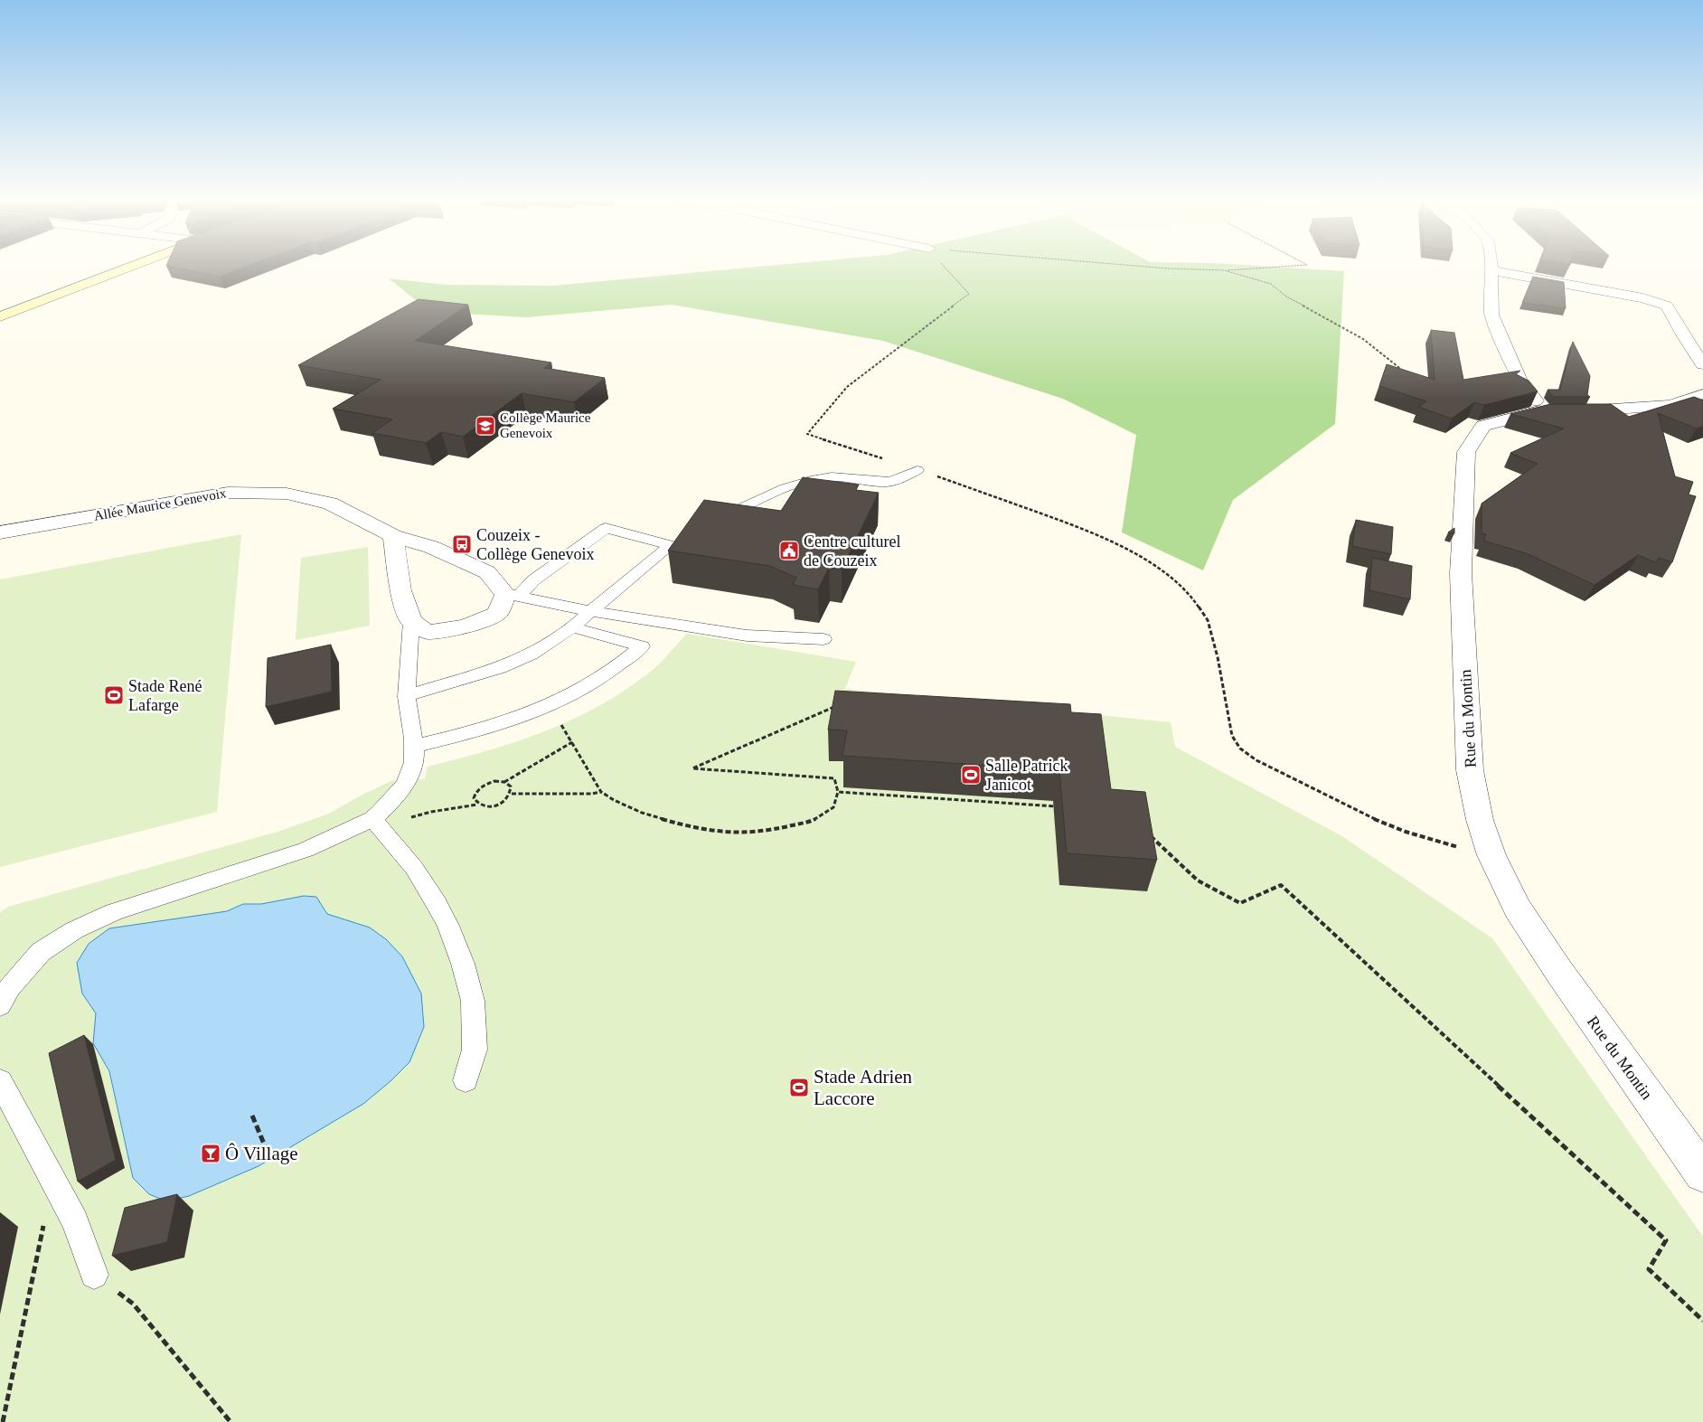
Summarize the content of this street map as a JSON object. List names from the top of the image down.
{
  "streets": {
    "street": ["Allée Maurice Genevoix", "Rue du Montin"]
  },
  "places": {
    "school or university": ["Collège Maurice Genevoix"],
    "bus stop": ["Couzeix - Collège Genevoix"],
    "public building": ["Centre culturel de Couzeix"],
    "sports": ["Stade René Lafarge", "Salle Patrick Janicot", "Stade Adrien Laccore"],
    "bar": ["Ô Village"]
  }
}
